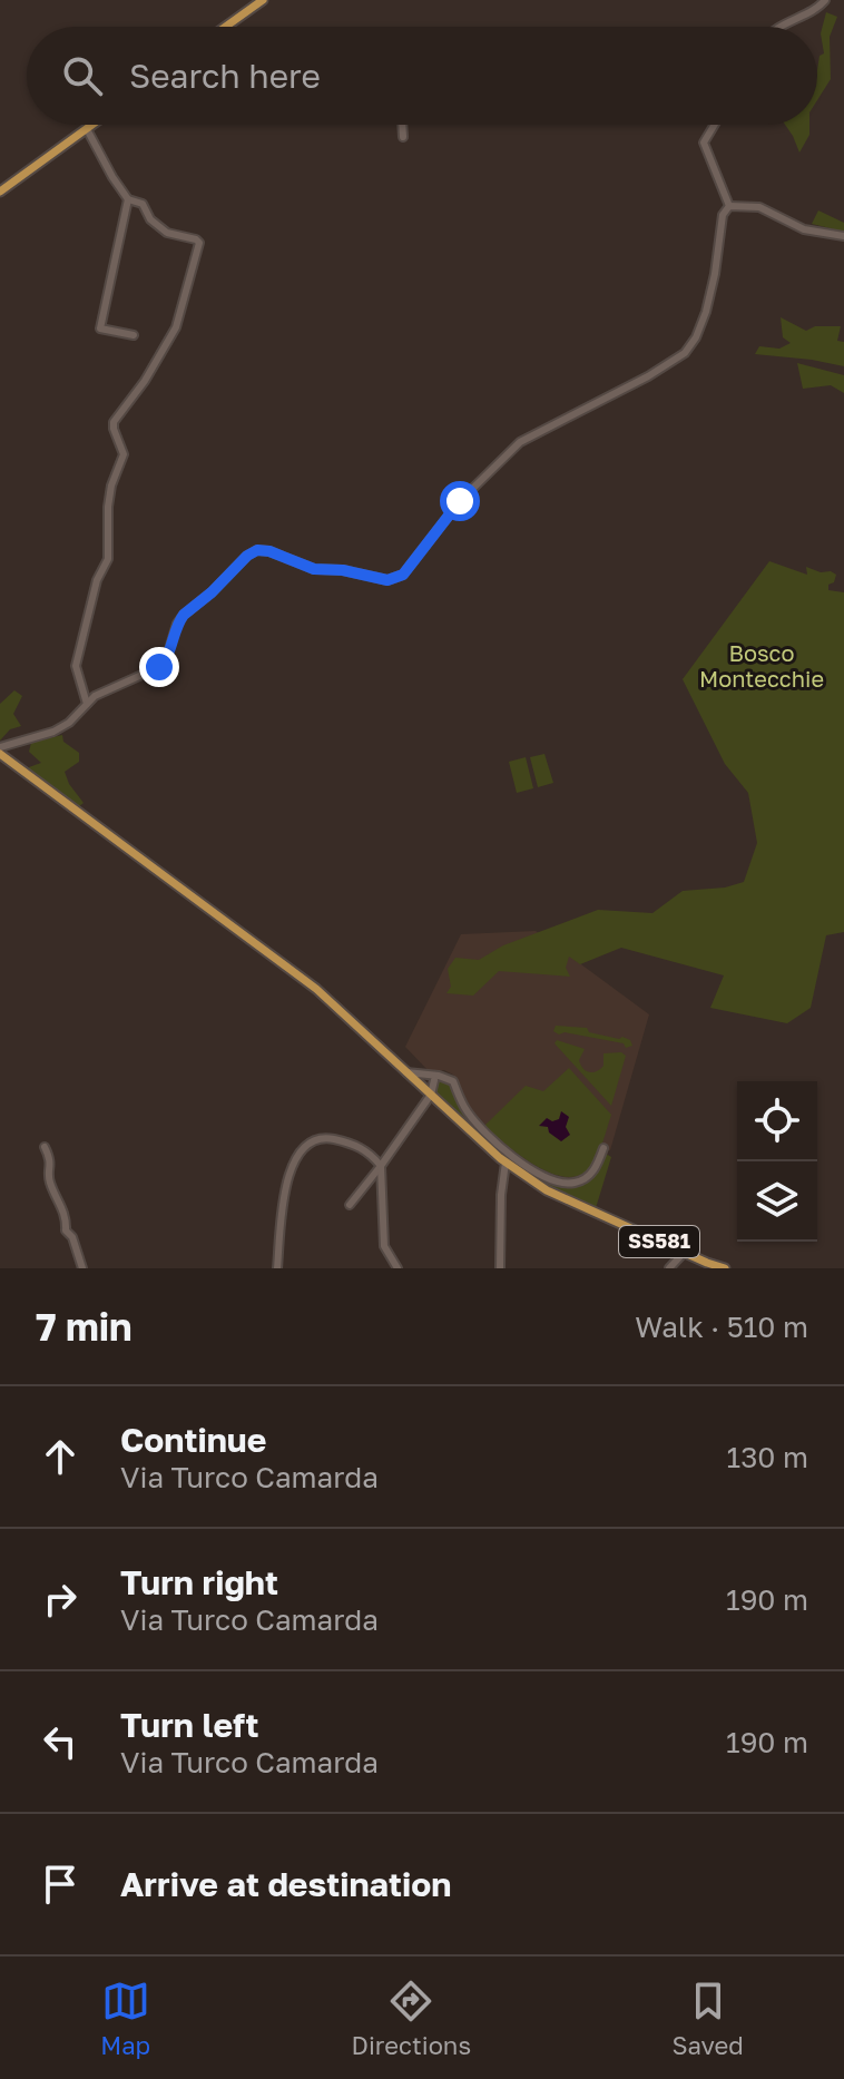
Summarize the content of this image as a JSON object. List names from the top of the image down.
{
  "streets": {
    "main road": ["SS581"]
  },
  "parks": ["Bosco Montecchie"],
  "page": {
    "search": "Search here",
    "heading": ["7 min", "Walk · 510 m"],
    "list": [
      ["Continue", "Via Turco Camarda", "130 m"],
      ["Turn right", "Via Turco Camarda", "190 m"],
      ["Turn left", "Via Turco Camarda", "190 m"],
      "Arrive at destination"
    ],
    "nav": ["Map", "Directions", "Saved"]
  }
}
